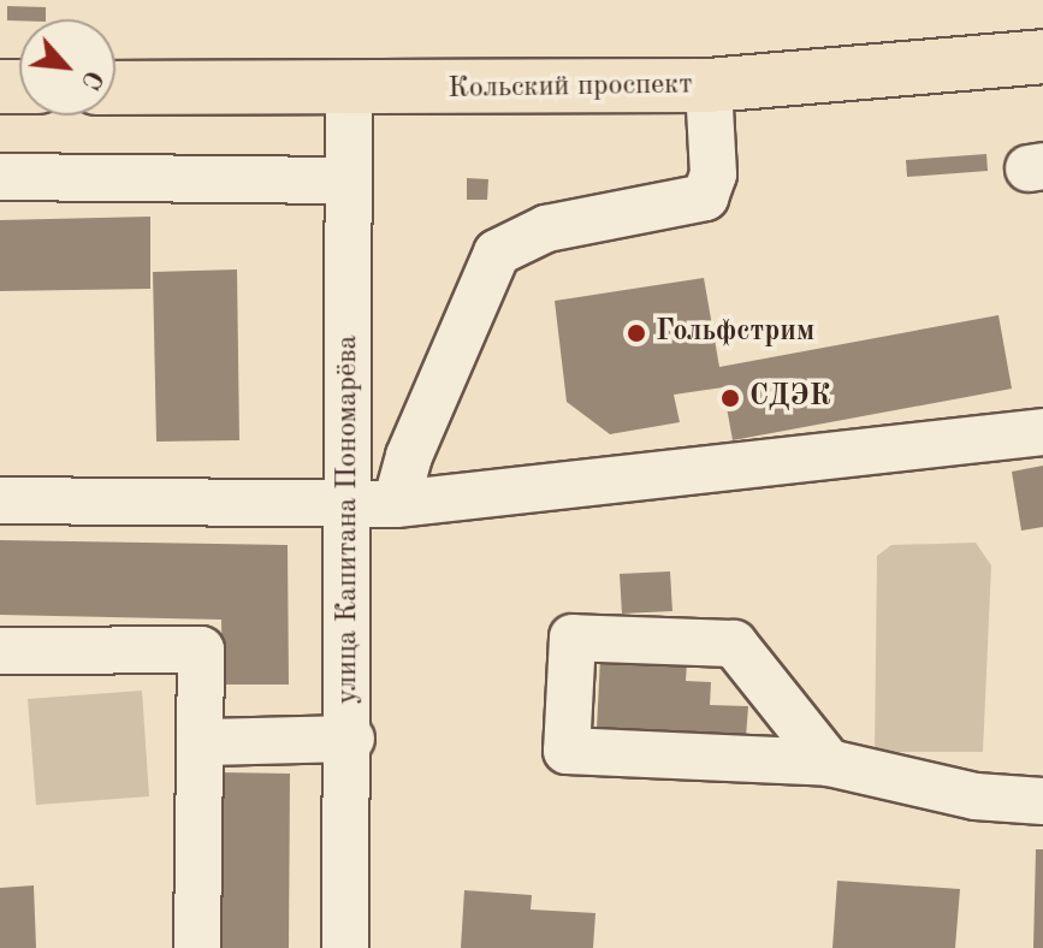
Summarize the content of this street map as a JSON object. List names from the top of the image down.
{
  "streets": {
    "main road": ["Кольский проспект"],
    "street": ["улица Капитана Пономарёва"]
  },
  "crossings": [
    ["Кольский проспект", "улица Капитана Пономарёва"]
  ],
  "places": ["Гольфстрим", "СДЭК"],
  "north": "bottom right"
}
